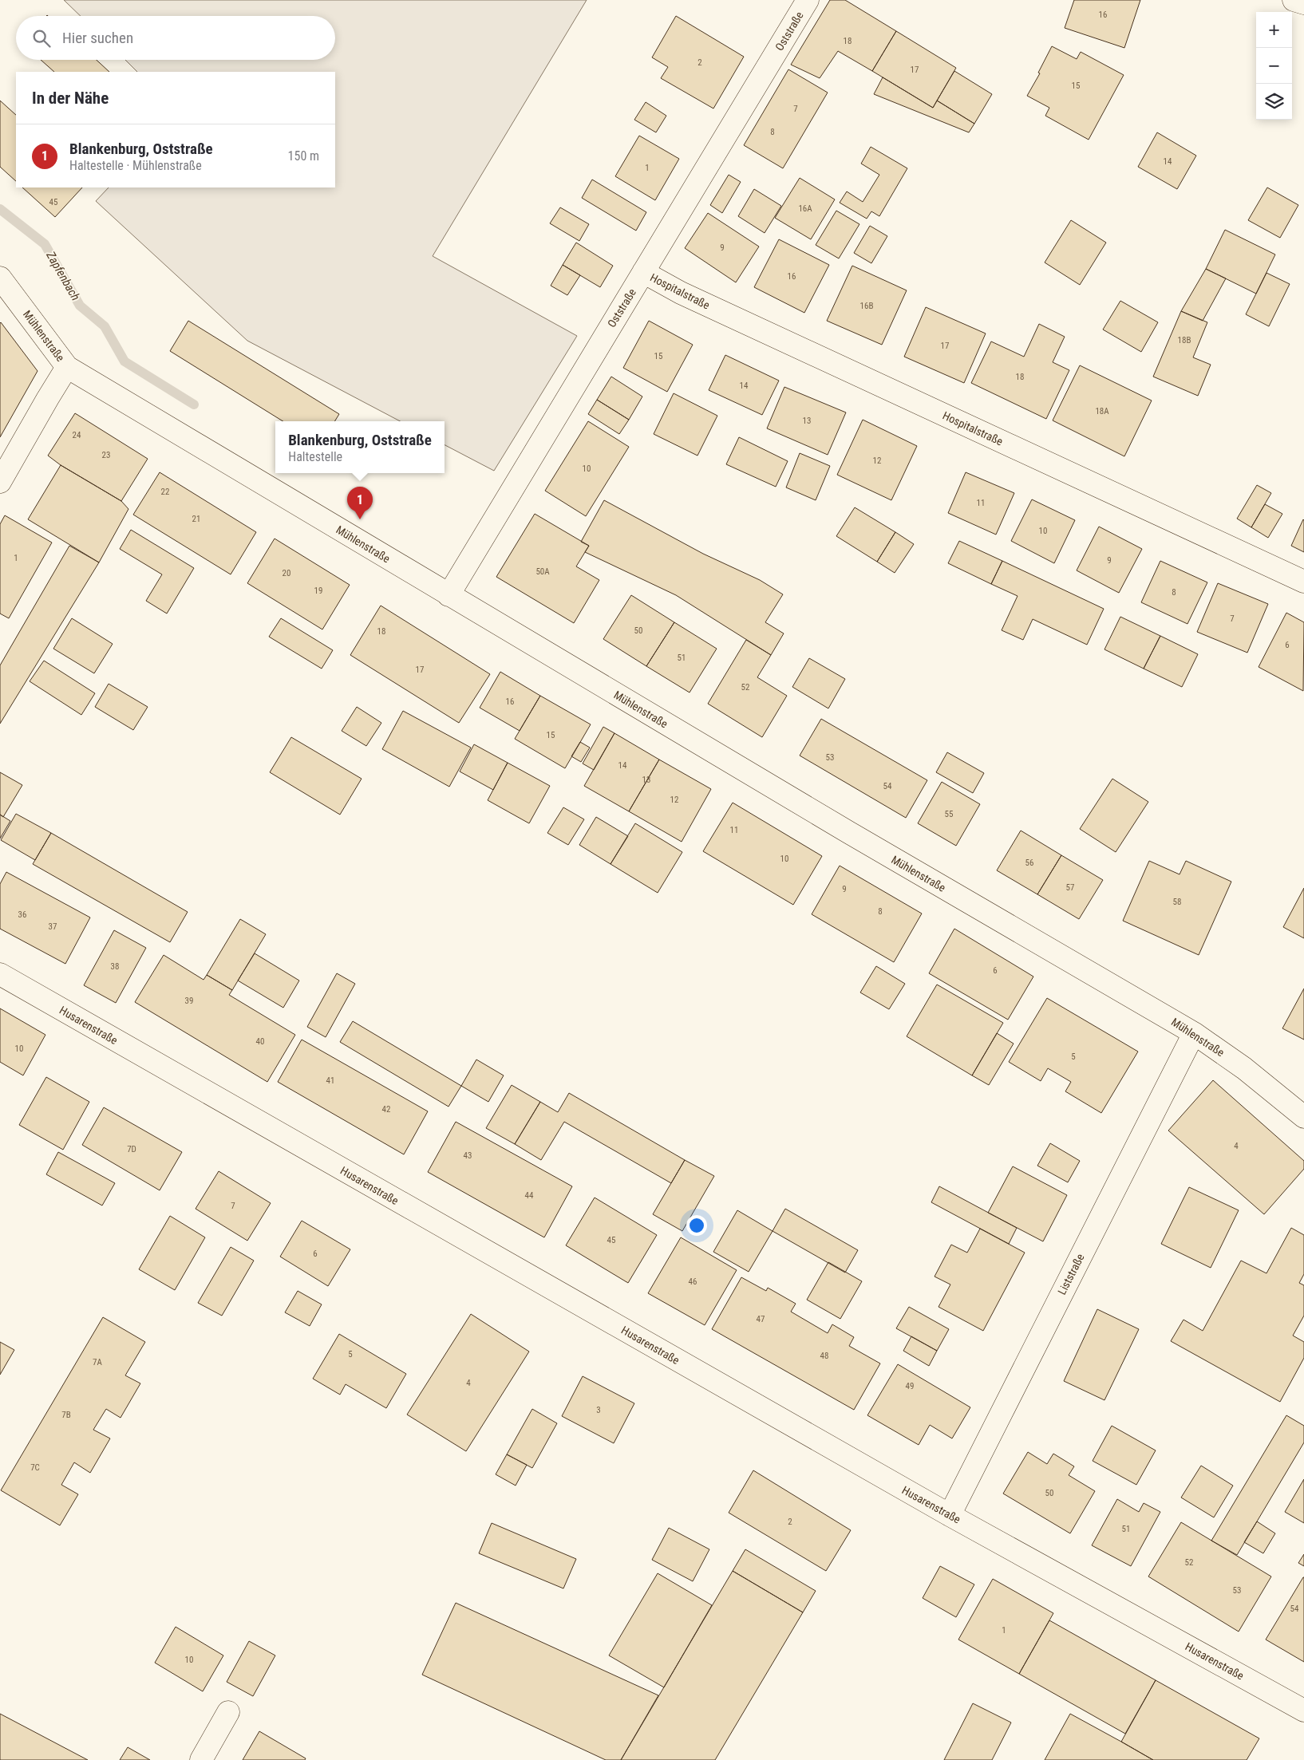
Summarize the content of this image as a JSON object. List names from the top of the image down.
{
  "streets": {
    "street": [
      "Oststraße",
      "Hospitalstraße",
      "Mühlenstraße",
      "Husarenstraße",
      "Liststraße"
    ]
  },
  "crossings": [
    ["Oststraße", "Hospitalstraße"],
    ["Oststraße", "Mühlenstraße"],
    ["Mühlenstraße", "Liststraße"],
    ["Husarenstraße", "Liststraße"]
  ],
  "water": ["Zapfenbach"],
  "house_numbers": [
    "16",
    "18",
    "2",
    "17",
    "15",
    "7",
    "8",
    "14",
    "1",
    "45",
    "16A",
    "9",
    "16",
    "16B",
    "18B",
    "17",
    "15",
    "18",
    "14",
    "18A",
    "13",
    "24",
    "23",
    "12",
    "10",
    "22",
    "11",
    "21",
    "10",
    "1",
    "9",
    "50A",
    "20",
    "19",
    "8",
    "7",
    "50",
    "18",
    "6",
    "51",
    "17",
    "52",
    "16",
    "15",
    "53",
    "14",
    "13",
    "54",
    "12",
    "55",
    "11",
    "10",
    "56",
    "57",
    "9",
    "58",
    "8",
    "36",
    "37",
    "38",
    "6",
    "39",
    "40",
    "10",
    "5",
    "41",
    "42",
    "4",
    "7D",
    "43",
    "44",
    "7",
    "45",
    "6",
    "46",
    "47",
    "5",
    "48",
    "7A",
    "4",
    "49",
    "3",
    "7B",
    "7C",
    "50",
    "2",
    "51",
    "52",
    "53",
    "54",
    "1",
    "10"
  ],
  "page": {
    "map_buttons": ["+", "−"],
    "search": "Hier suchen",
    "heading": "In der Nähe",
    "list": [
      {
        "mark": "1",
        "name": "Blankenburg, Oststraße",
        "note": "Haltestelle · Mühlenstraße",
        "value": "150 m"
      }
    ],
    "popup": ["Blankenburg, Oststraße", "Haltestelle"],
    "pins": "1"
  }
}
